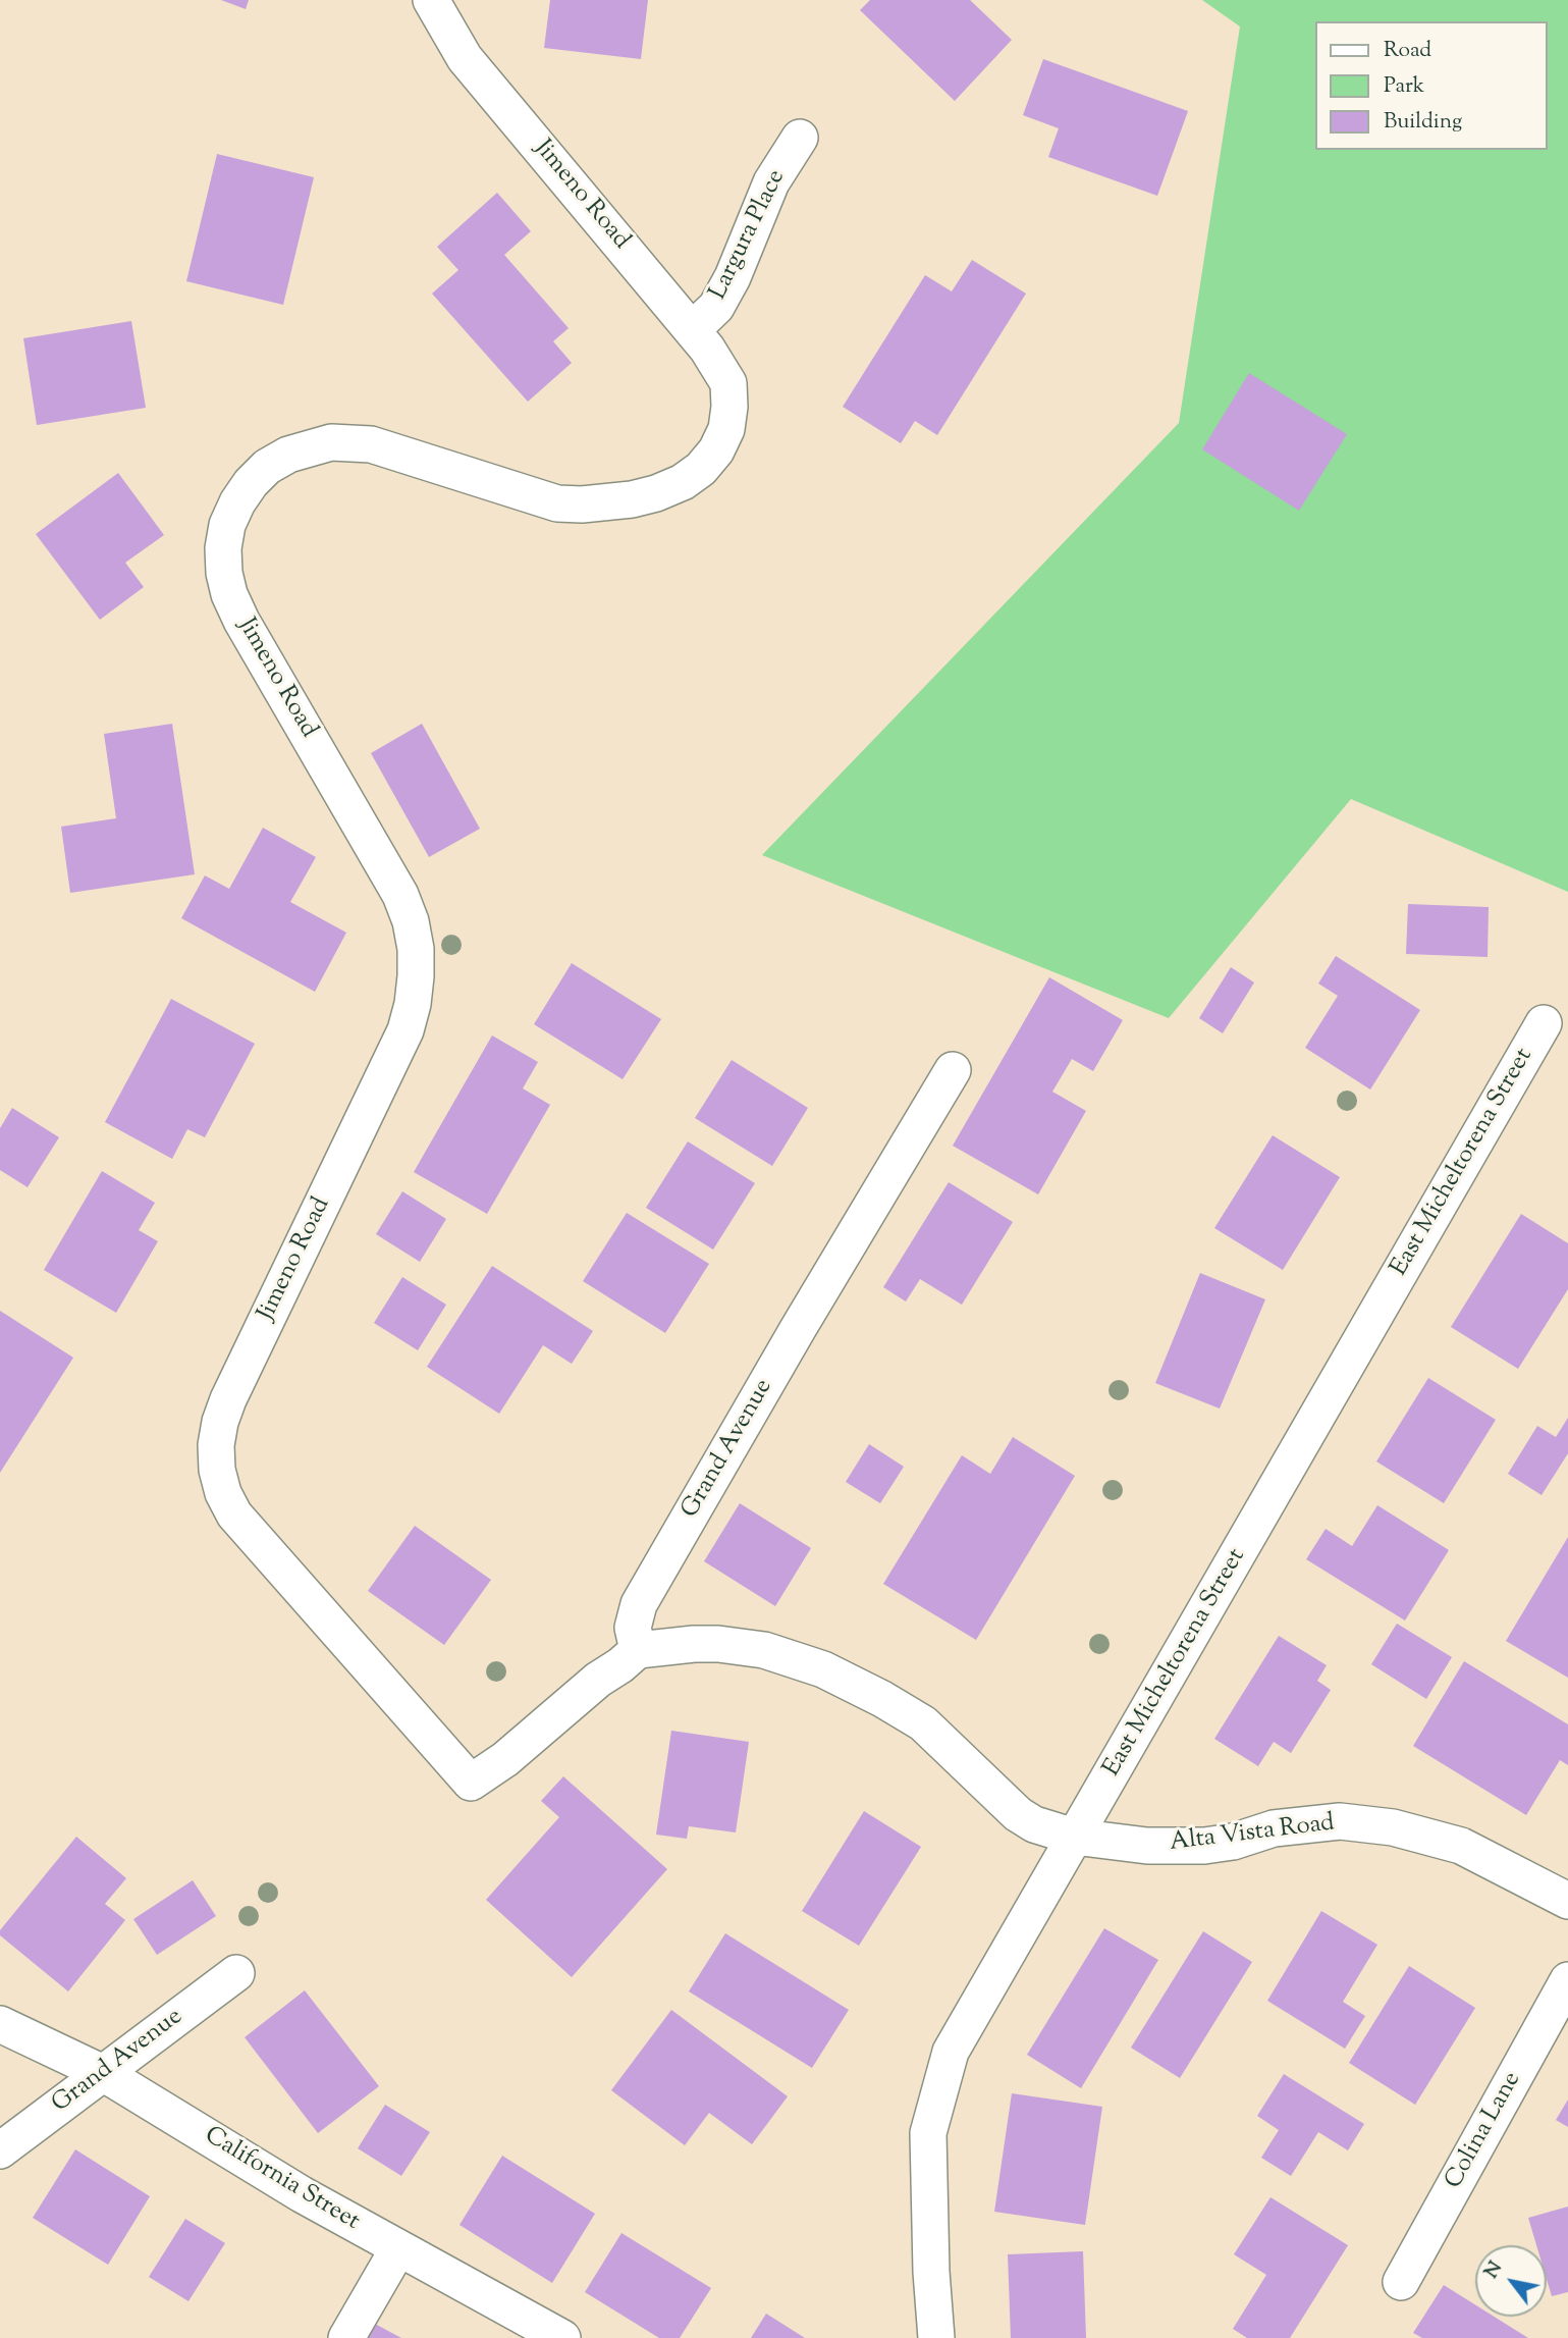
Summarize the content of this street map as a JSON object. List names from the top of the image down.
{
  "streets": {
    "street": [
      "Jimeno Road",
      "Largura Place",
      "East Micheltorena Street",
      "Grand Avenue",
      "Alta Vista Road",
      "Colina Lane",
      "California Street"
    ]
  },
  "crossings": [
    ["Jimeno Road", "Largura Place"],
    ["Jimeno Road", "Grand Avenue"],
    ["Jimeno Road", "Alta Vista Road"],
    ["East Micheltorena Street", "Alta Vista Road"],
    ["Grand Avenue", "Alta Vista Road"],
    ["Grand Avenue", "California Street"]
  ],
  "legend": ["Road", "Park", "Building"],
  "north": "top left"
}
